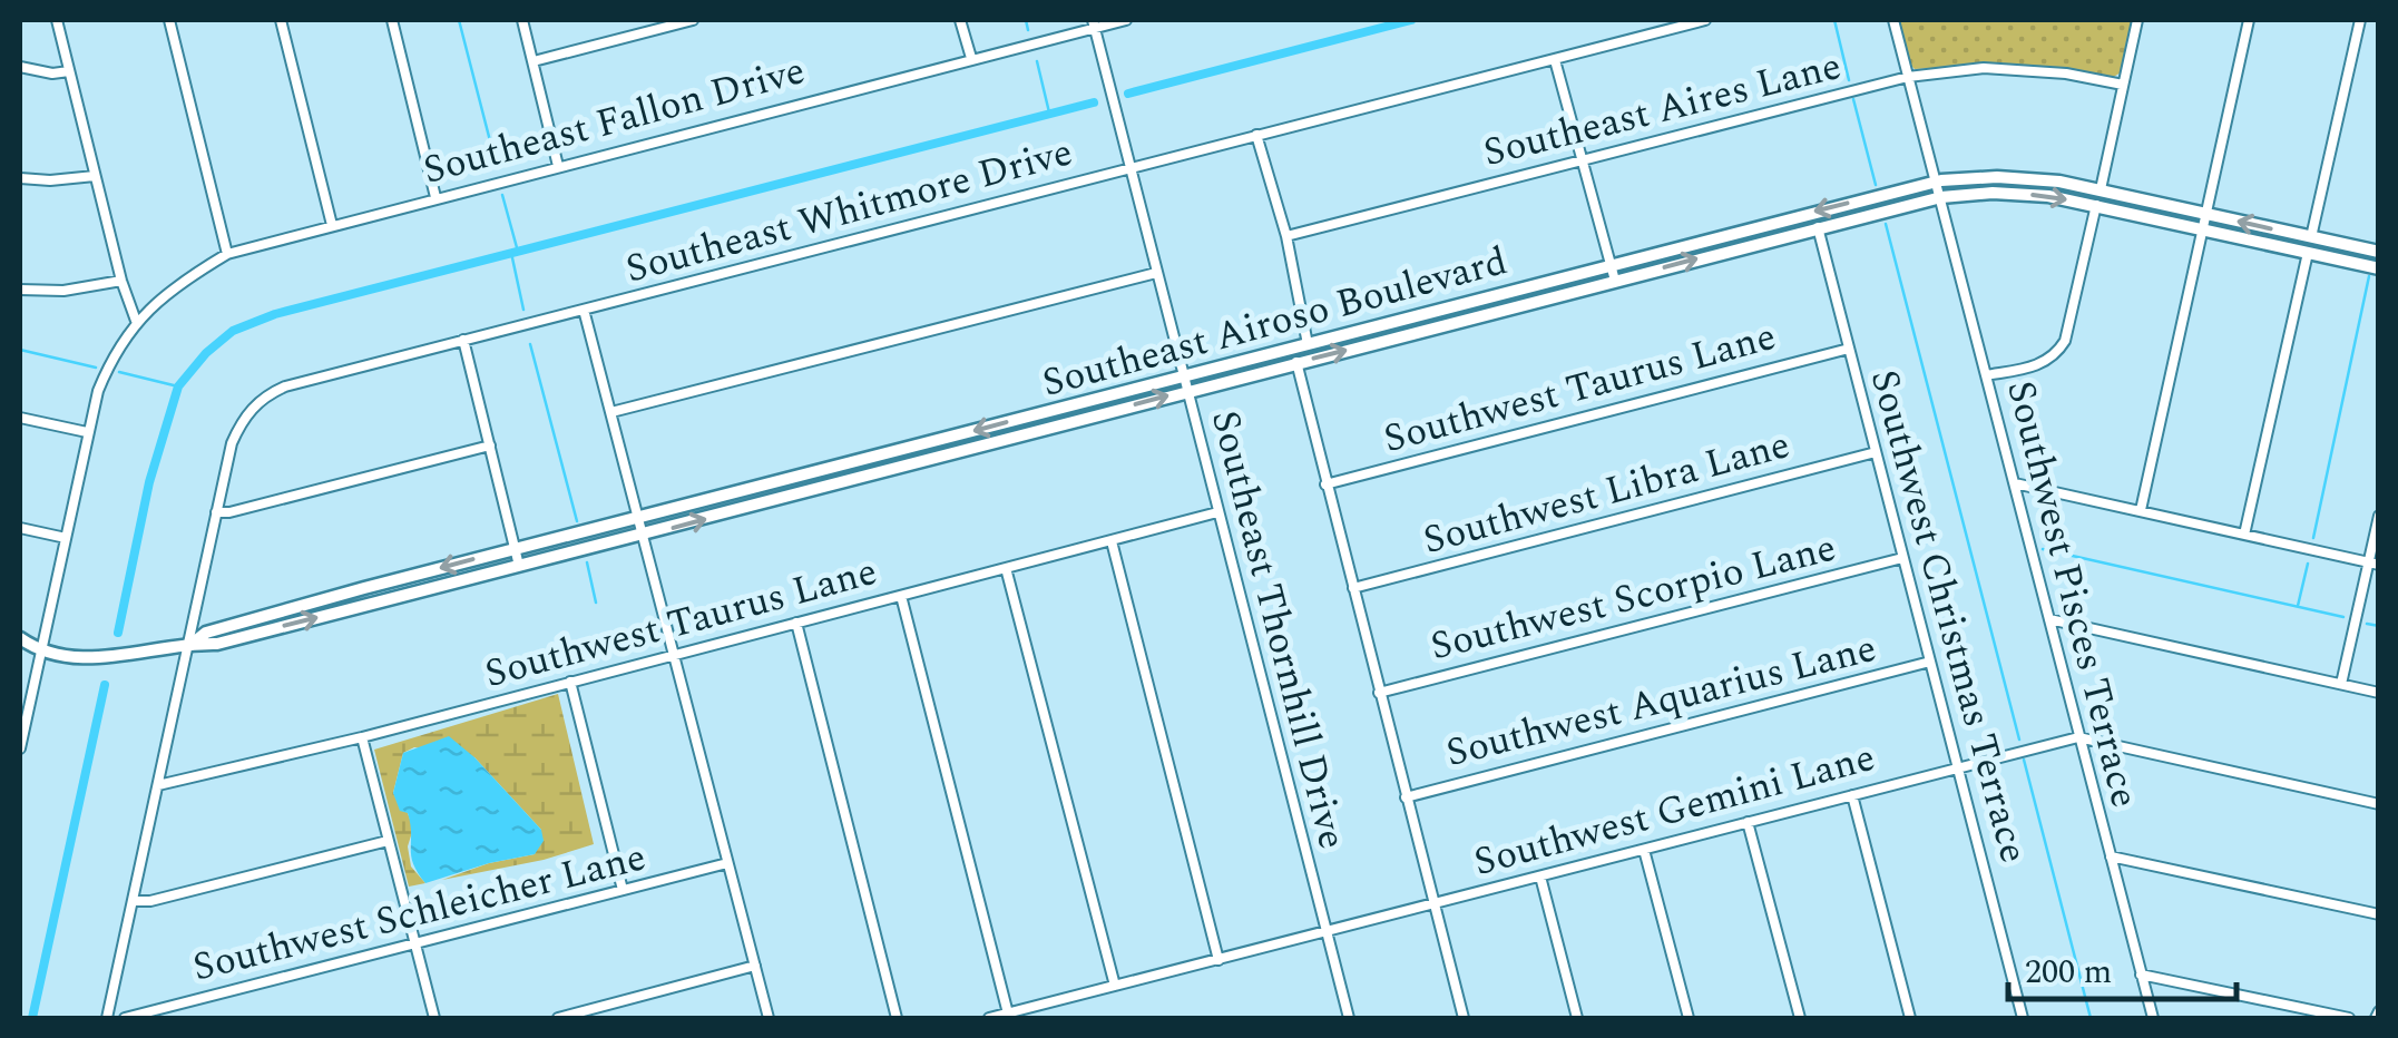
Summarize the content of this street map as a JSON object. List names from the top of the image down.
{
  "streets": {
    "main road": ["Southeast Airoso Boulevard"],
    "street": [
      "Southeast Aires Lane",
      "Southeast Fallon Drive",
      "Southeast Whitmore Drive",
      "Southwest Taurus Lane",
      "Southwest Libra Lane",
      "Southwest Pisces Terrace",
      "Southwest Scorpio Lane",
      "Southwest Christmas Terrace",
      "Southeast Thornhill Drive",
      "Southwest Aquarius Lane",
      "Southwest Gemini Lane",
      "Southwest Schleicher Lane"
    ]
  },
  "crossings": [
    ["Southeast Aires Lane", "Southwest Pisces Terrace"],
    ["Southeast Fallon Drive", "Southeast Airoso Boulevard"],
    ["Southeast Fallon Drive", "Southeast Thornhill Drive"],
    ["Southeast Whitmore Drive", "Southeast Airoso Boulevard"],
    ["Southeast Whitmore Drive", "Southwest Taurus Lane"],
    ["Southeast Whitmore Drive", "Southeast Thornhill Drive"],
    ["Southeast Airoso Boulevard", "Southwest Pisces Terrace"],
    ["Southeast Airoso Boulevard", "Southwest Christmas Terrace"],
    ["Southeast Airoso Boulevard", "Southeast Thornhill Drive"],
    ["Southwest Taurus Lane", "Southwest Christmas Terrace"],
    ["Southwest Taurus Lane", "Southeast Thornhill Drive"],
    ["Southwest Libra Lane", "Southwest Christmas Terrace"],
    ["Southwest Pisces Terrace", "Southwest Gemini Lane"],
    ["Southwest Scorpio Lane", "Southwest Christmas Terrace"],
    ["Southwest Christmas Terrace", "Southwest Aquarius Lane"],
    ["Southwest Christmas Terrace", "Southwest Gemini Lane"],
    ["Southeast Thornhill Drive", "Southwest Gemini Lane"]
  ],
  "scale_bar": "200 m"
}
